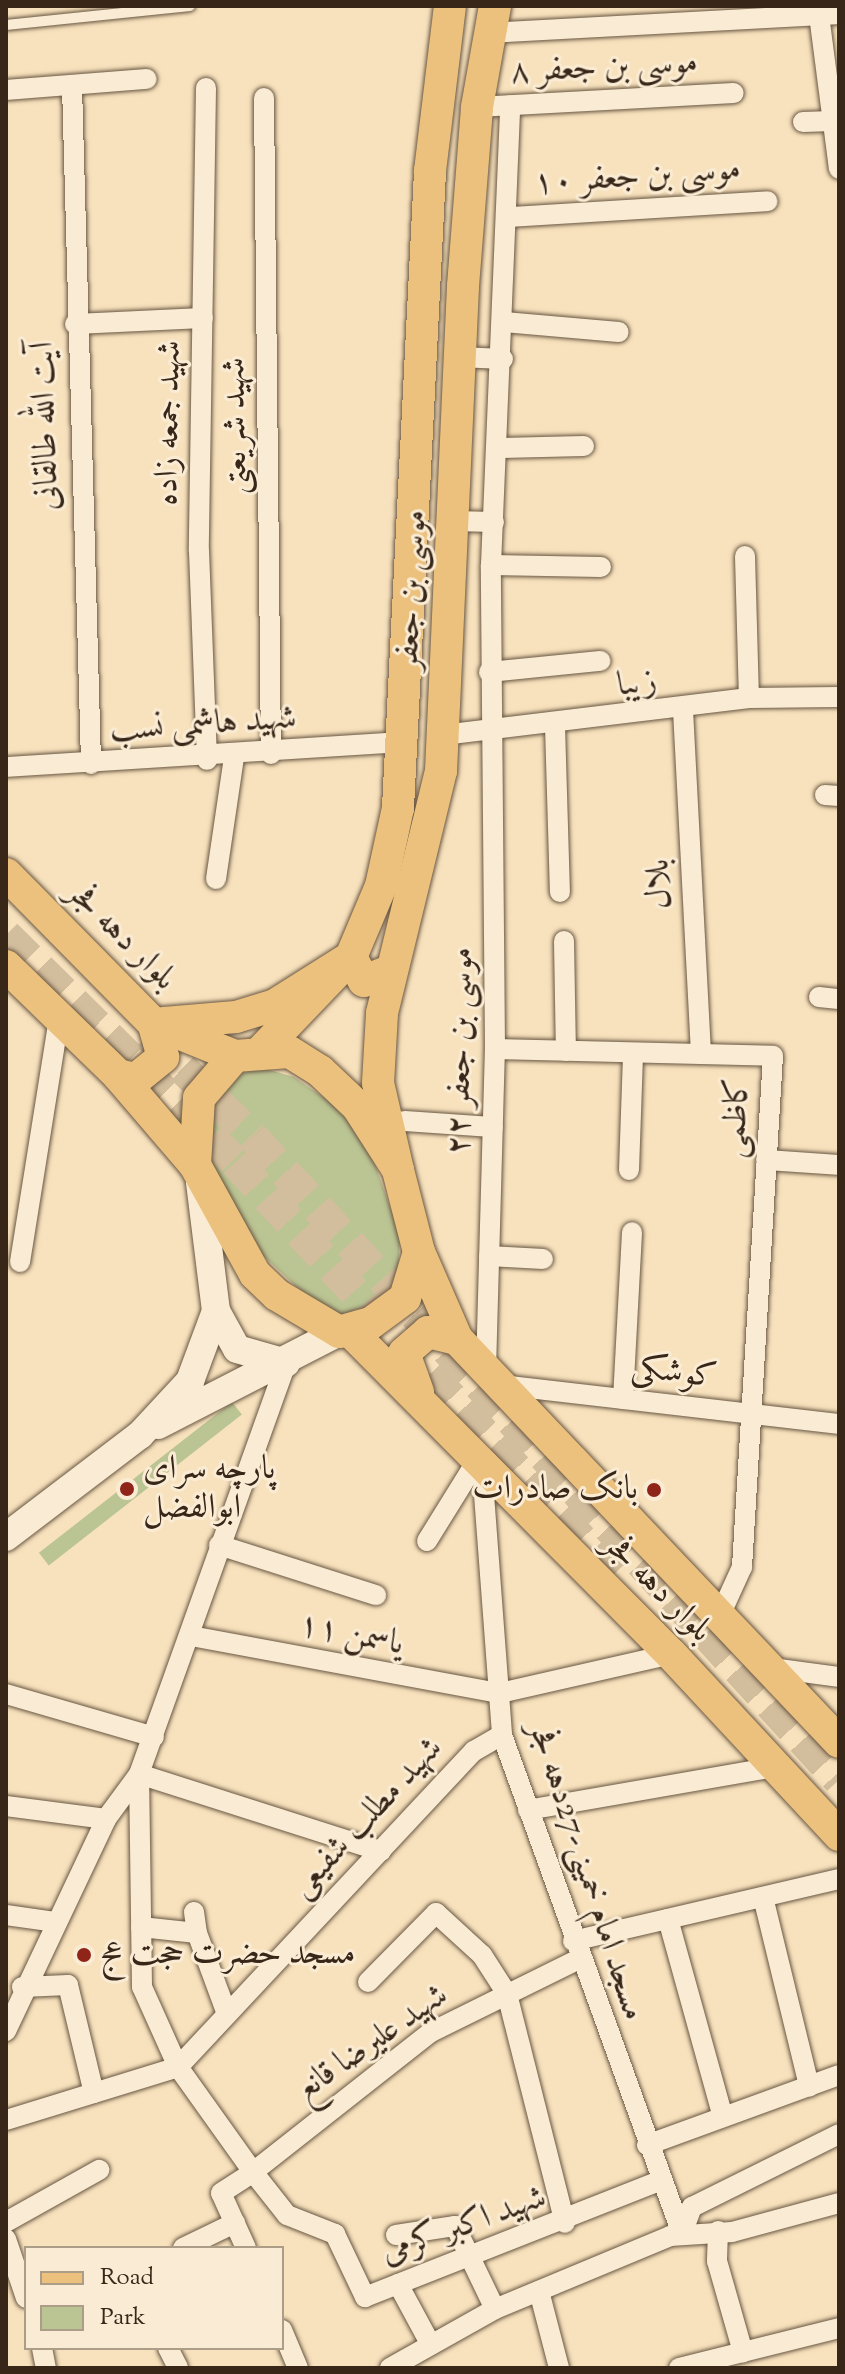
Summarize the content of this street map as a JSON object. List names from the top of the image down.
{
  "streets": {
    "main road": ["موسی بن جعفر", "بلوار دهه فجر"],
    "street": [
      "موسی بن جعفر ۸",
      "موسی بن جعفر ۱۰",
      "شهید جمعه زاده",
      "آیت الله طالقانی",
      "شهید شریعتی",
      "زیبا",
      "شهید هاشمی نسب",
      "بلال",
      "موسی بن جعفر ۲۲",
      "کاظمی",
      "کوشکی",
      "یاسمن ۱۱",
      "شهید مطلب شفیعی",
      "مسجد امام خمینی-27دهه فجر",
      "شهید علیرضا قانع",
      "شهید اکبر کرمی"
    ]
  },
  "crossings": [
    ["موسی بن جعفر ۸", "موسی بن جعفر"],
    ["موسی بن جعفر ۸", "موسی بن جعفر ۲۲"],
    ["موسی بن جعفر ۱۰", "موسی بن جعفر ۲۲"],
    ["شهید جمعه زاده", "شهید هاشمی نسب"],
    ["آیت الله طالقانی", "شهید هاشمی نسب"],
    ["شهید شریعتی", "شهید هاشمی نسب"],
    ["موسی بن جعفر", "زیبا"],
    ["موسی بن جعفر", "شهید هاشمی نسب"],
    ["موسی بن جعفر", "بلوار دهه فجر"],
    ["زیبا", "بلال"],
    ["زیبا", "موسی بن جعفر ۲۲"],
    ["بلال", "کاظمی"],
    ["بلوار دهه فجر", "موسی بن جعفر ۲۲"],
    ["بلوار دهه فجر", "کاظمی"],
    ["بلوار دهه فجر", "کوشکی"],
    ["بلوار دهه فجر", "مسجد امام خمینی-27دهه فجر"],
    ["موسی بن جعفر ۲۲", "کاظمی"],
    ["موسی بن جعفر ۲۲", "کوشکی"],
    ["کاظمی", "کوشکی"],
    ["یاسمن ۱۱", "مسجد امام خمینی-27دهه فجر"],
    ["شهید مطلب شفیعی", "مسجد امام خمینی-27دهه فجر"],
    ["مسجد امام خمینی-27دهه فجر", "شهید علیرضا قانع"],
    ["مسجد امام خمینی-27دهه فجر", "شهید اکبر کرمی"],
    ["شهید علیرضا قانع", "شهید اکبر کرمی"]
  ],
  "places": ["پارچه سرای ابوالفضل", "بانک صادرات", "مسجد حضرت حجت عج"],
  "legend": ["Road", "Park"]
}
